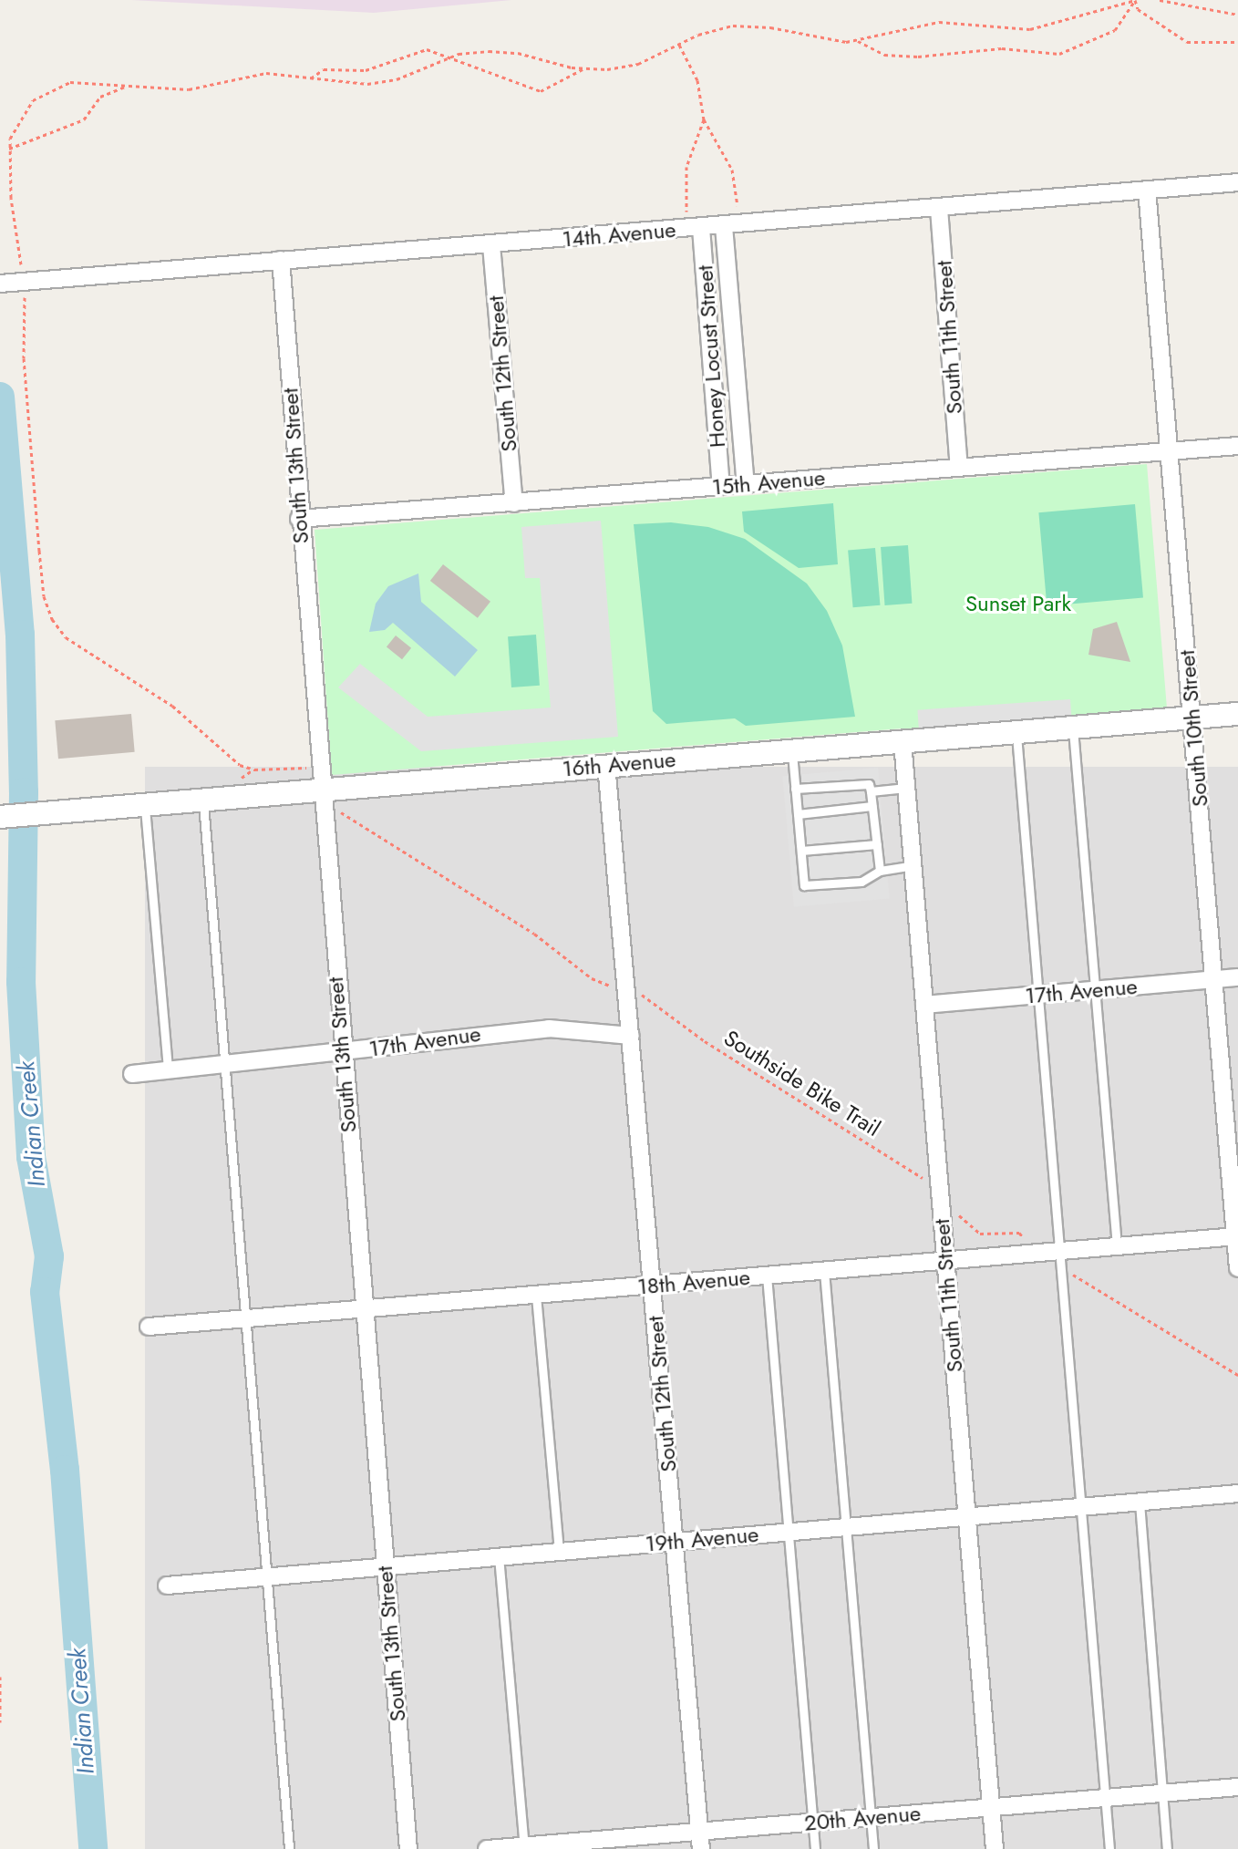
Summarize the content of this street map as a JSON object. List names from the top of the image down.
{
  "streets": {
    "street": [
      "14th Avenue",
      "South 11th Street",
      "Honey Locust Street",
      "South 12th Street",
      "South 13th Street",
      "15th Avenue",
      "South 10th Street",
      "16th Avenue",
      "17th Avenue",
      "18th Avenue",
      "19th Avenue",
      "20th Avenue"
    ],
    "path": ["Southside Bike Trail"]
  },
  "crossings": [
    ["14th Avenue", "South 11th Street"],
    ["14th Avenue", "Honey Locust Street"],
    ["14th Avenue", "South 12th Street"],
    ["14th Avenue", "South 13th Street"],
    ["14th Avenue", "South 10th Street"],
    ["South 11th Street", "15th Avenue"],
    ["South 11th Street", "16th Avenue"],
    ["South 11th Street", "17th Avenue"],
    ["South 11th Street", "Southside Bike Trail"],
    ["South 11th Street", "18th Avenue"],
    ["South 11th Street", "19th Avenue"],
    ["South 11th Street", "20th Avenue"],
    ["Honey Locust Street", "15th Avenue"],
    ["South 12th Street", "15th Avenue"],
    ["South 12th Street", "16th Avenue"],
    ["South 12th Street", "17th Avenue"],
    ["South 12th Street", "Southside Bike Trail"],
    ["South 12th Street", "18th Avenue"],
    ["South 12th Street", "19th Avenue"],
    ["South 12th Street", "20th Avenue"],
    ["South 13th Street", "15th Avenue"],
    ["South 13th Street", "16th Avenue"],
    ["South 13th Street", "17th Avenue"],
    ["South 13th Street", "18th Avenue"],
    ["South 13th Street", "19th Avenue"],
    ["15th Avenue", "South 10th Street"],
    ["South 10th Street", "16th Avenue"],
    ["South 10th Street", "17th Avenue"],
    ["South 10th Street", "18th Avenue"]
  ],
  "water": ["Indian Creek"],
  "parks": ["Sunset Park"]
}
